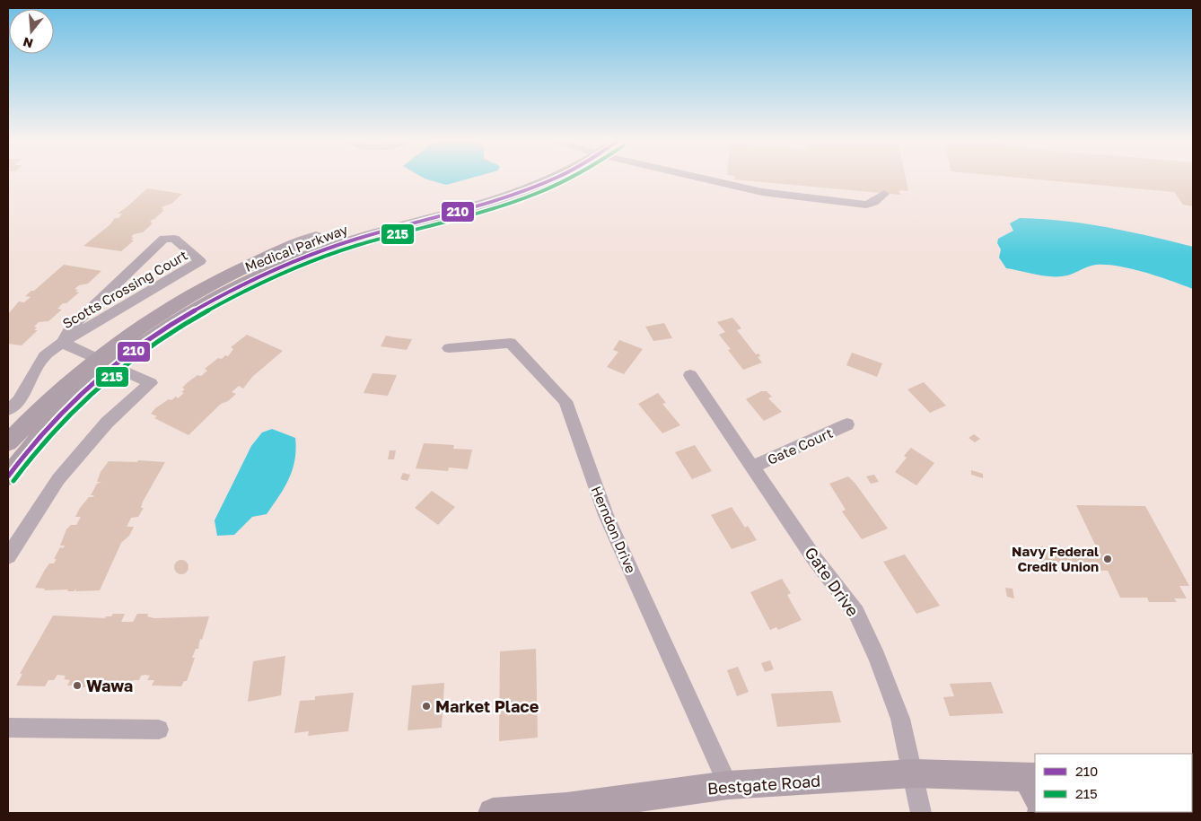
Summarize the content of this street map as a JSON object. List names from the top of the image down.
{
  "streets": {
    "main road": ["Medical Parkway", "Bestgate Road"],
    "street": [
      "Scotts Crossing Court",
      "Gate Court",
      "Herndon Drive",
      "Gate Drive"
    ]
  },
  "crossings": [
    ["Medical Parkway", "Scotts Crossing Court"],
    ["Gate Court", "Gate Drive"],
    ["Herndon Drive", "Bestgate Road"],
    ["Gate Drive", "Bestgate Road"]
  ],
  "places": ["Navy Federal Credit Union", "Wawa", "Market Place"],
  "lines": ["transit line 210", "transit line 215"],
  "legend": ["210", "215"],
  "north": "bottom"
}
